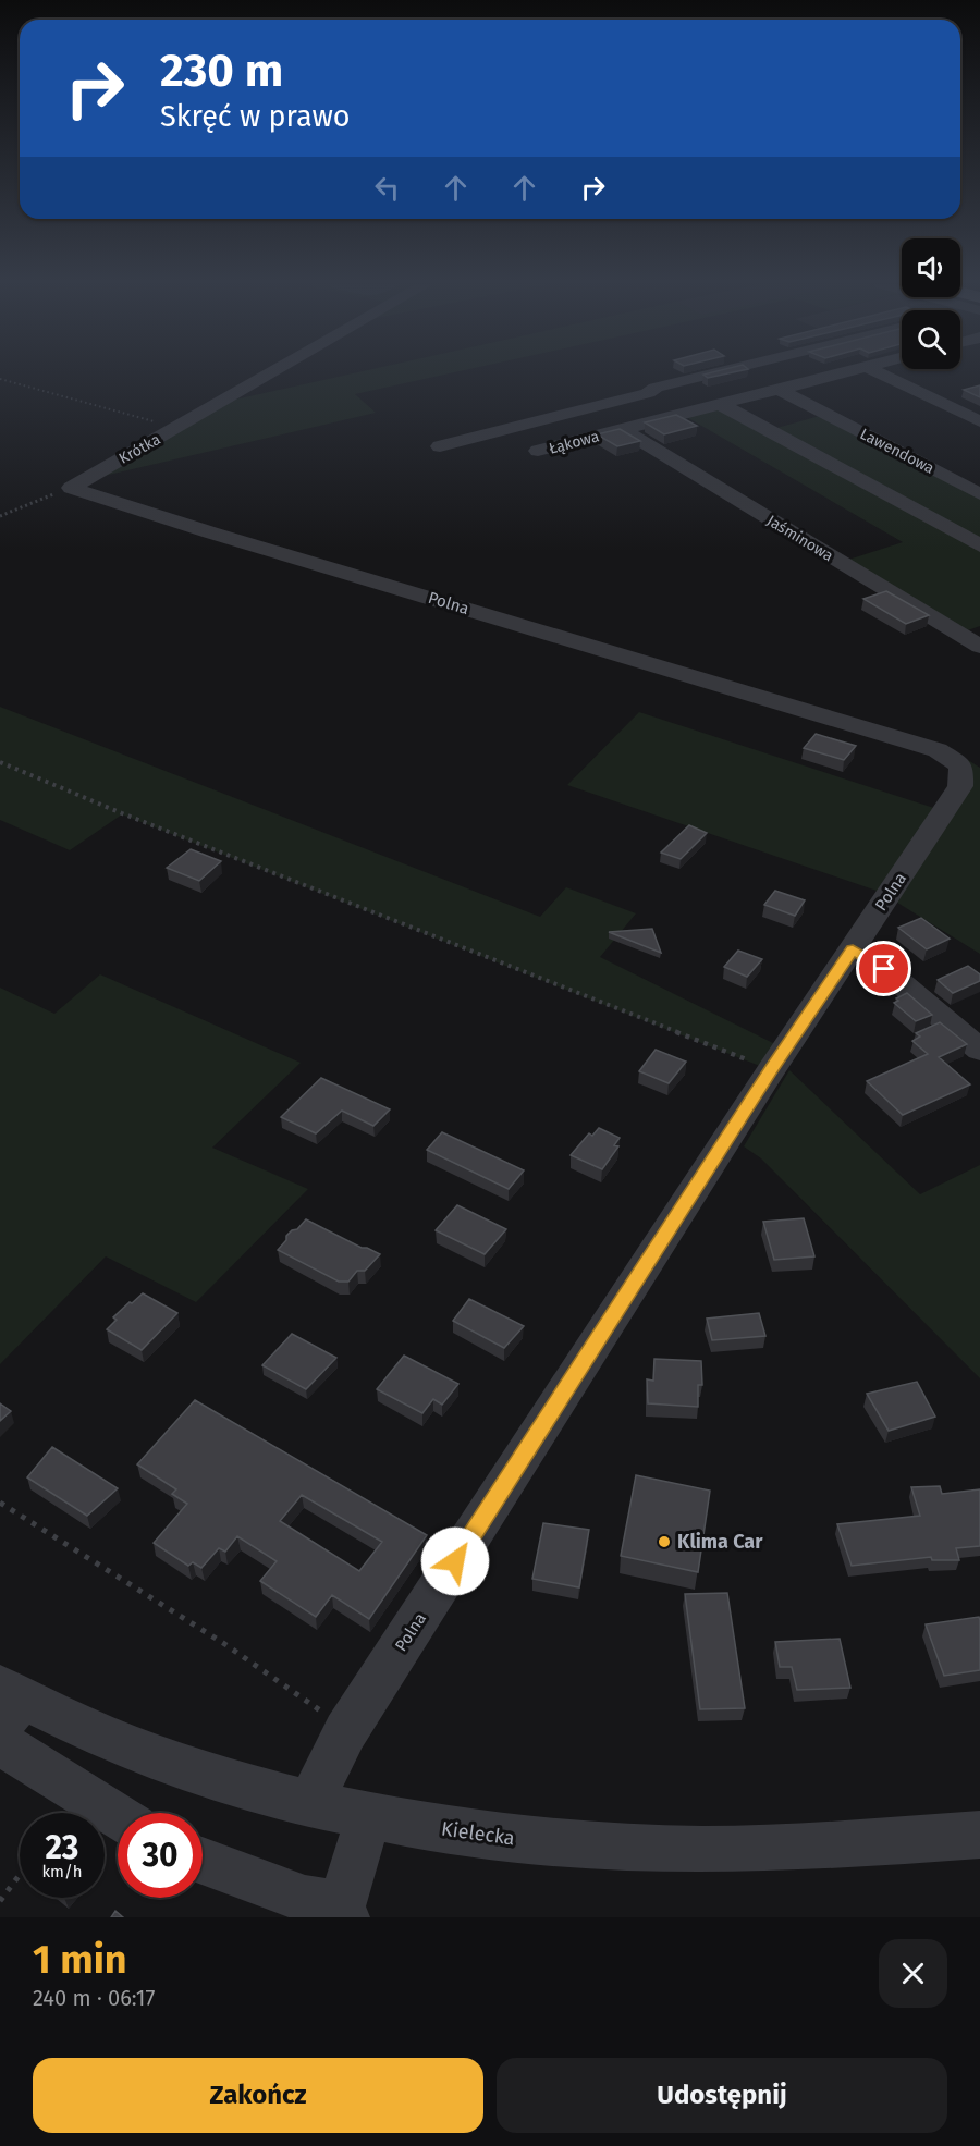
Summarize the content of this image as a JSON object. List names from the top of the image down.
{
  "streets": {
    "street": [
      "Łąkowa",
      "Krótka",
      "Lawendowa",
      "Jaśminowa",
      "Polna",
      "Kielecka"
    ]
  },
  "crossings": [
    ["Łąkowa", "Lawendowa"],
    ["Łąkowa", "Jaśminowa"],
    ["Krótka", "Polna"],
    ["Polna", "Kielecka"]
  ],
  "places": ["Klima Car"],
  "page": {
    "turn": ["230 m", "Skręć w prawo"],
    "speed": "23 km/h",
    "limit": "30",
    "heading": ["1 min", "240 m · 06:17"],
    "buttons": ["Zakończ", "Udostępnij"]
  }
}
